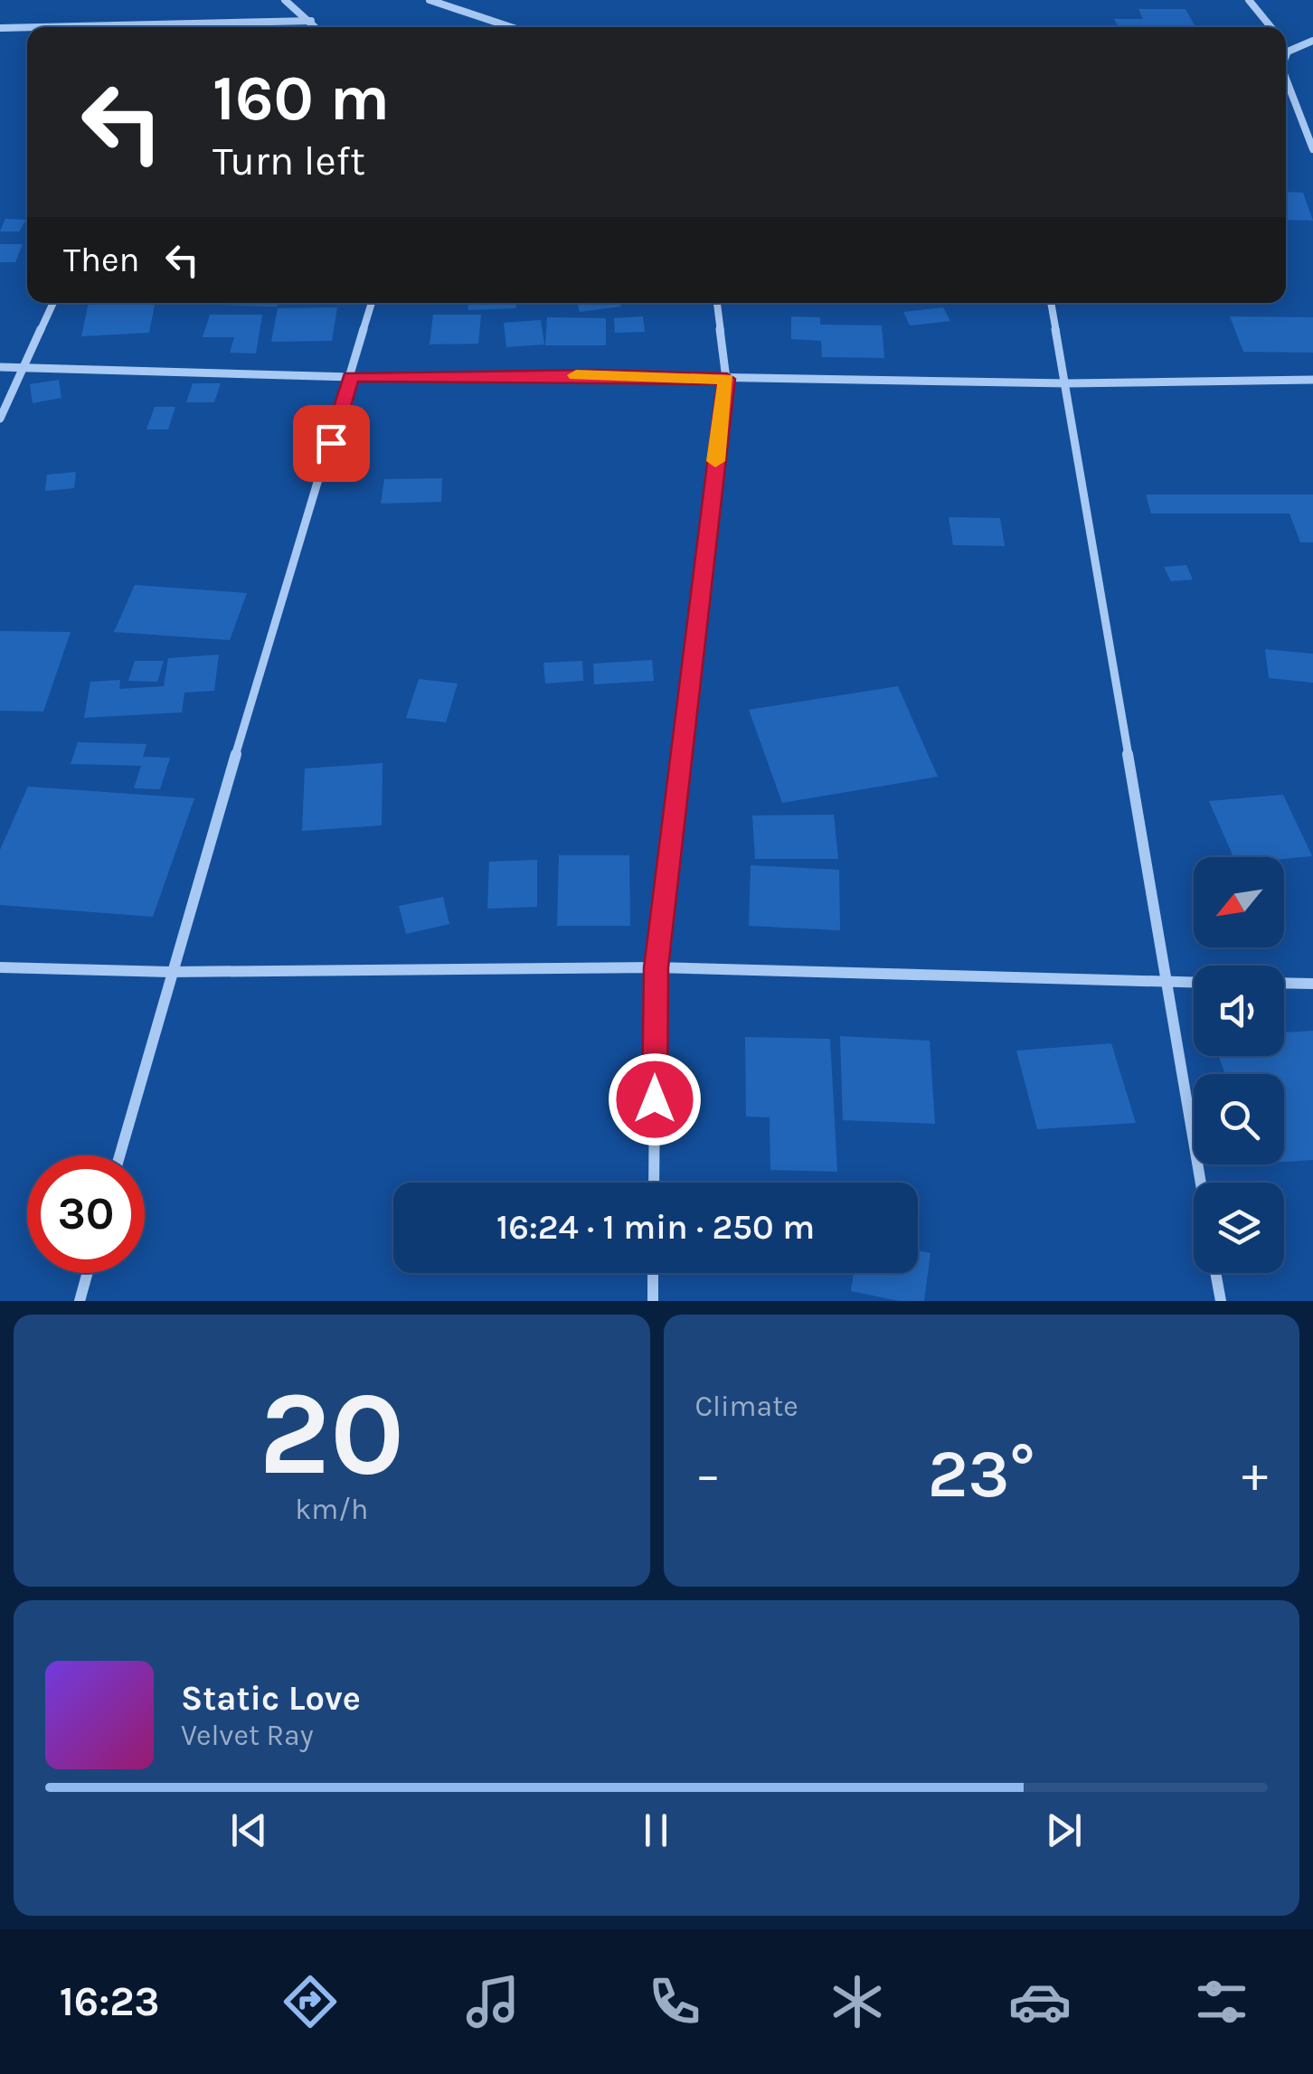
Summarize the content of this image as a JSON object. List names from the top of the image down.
{
  "north": "bottom left",
  "page": {
    "turn": ["160 m", "Turn left"],
    "then": "Then",
    "limit": "30",
    "trip": "16:24 · 1 min · 250 m",
    "tile": [
      ["20", "km/h"],
      "Climate"
    ],
    "heat": ["−", "23°", "+"],
    "song": ["Static Love", "Velvet Ray"],
    "tabs": "16:23"
  }
}
